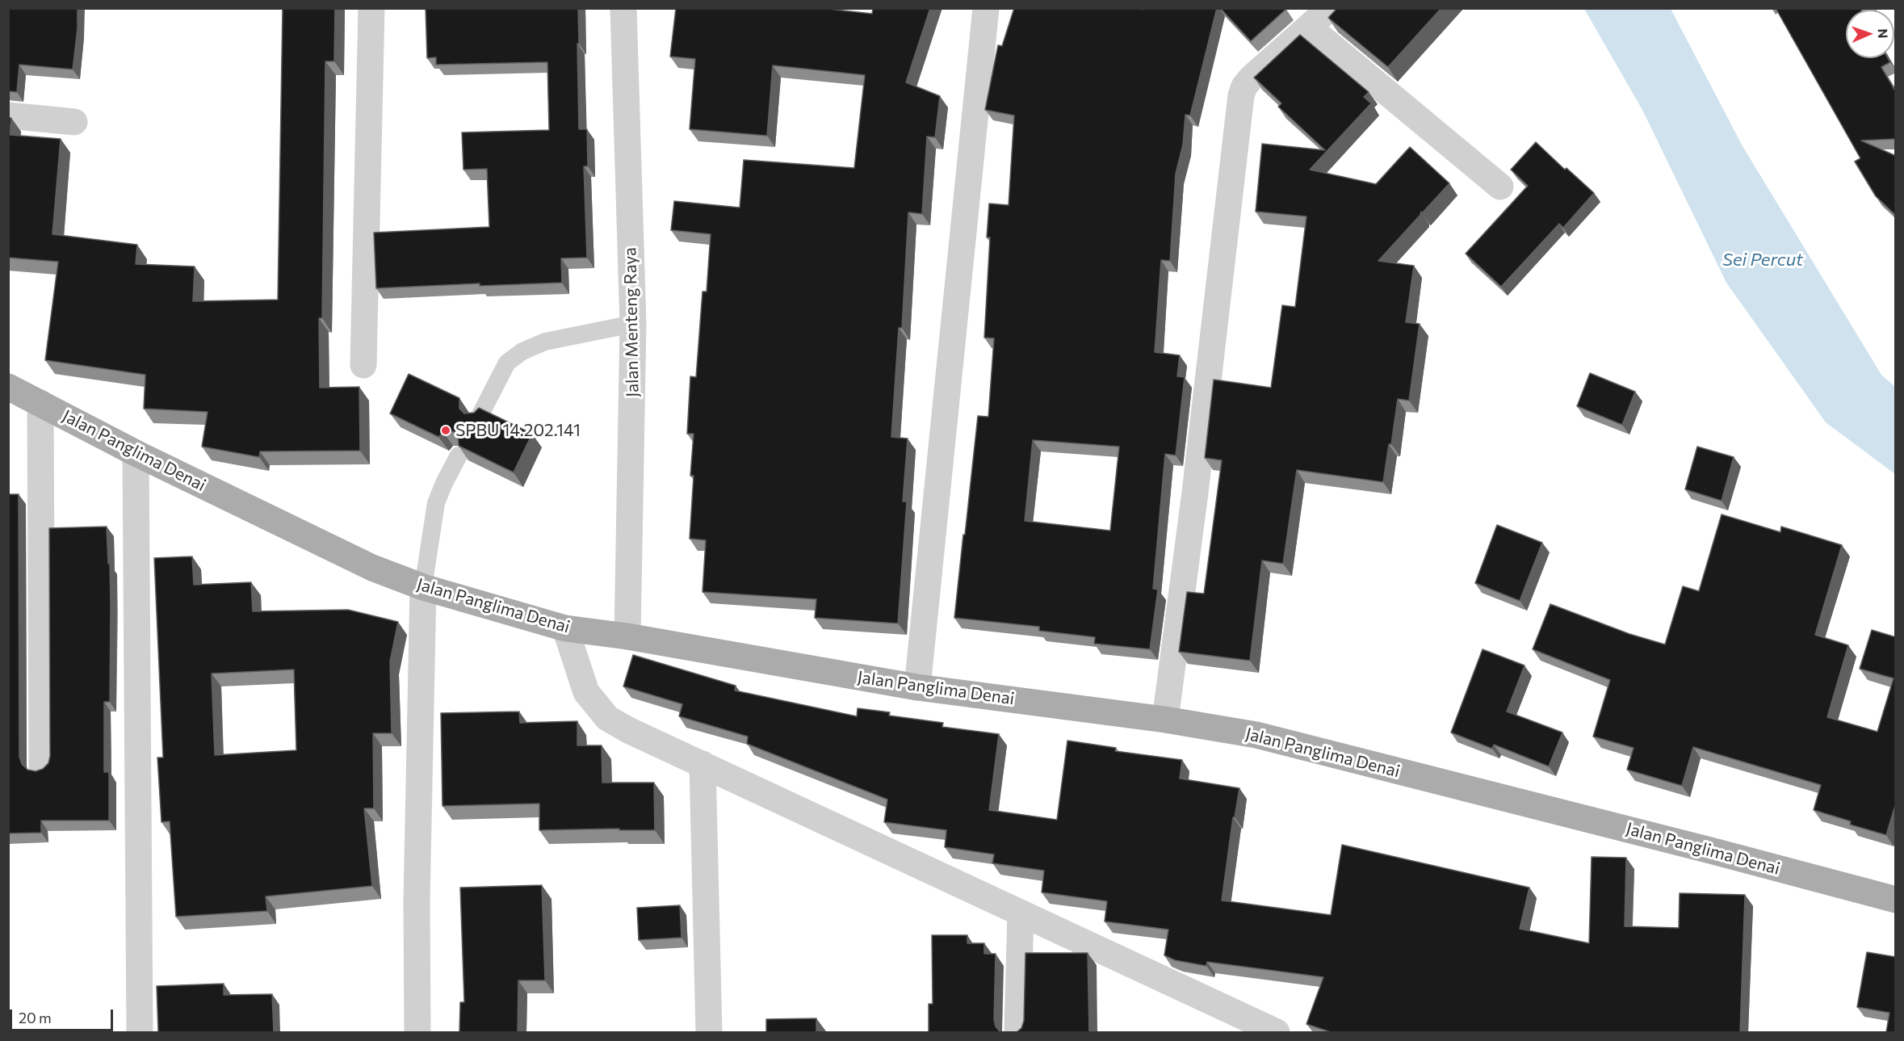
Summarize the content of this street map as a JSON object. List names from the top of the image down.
{
  "streets": {
    "main road": ["Jalan Panglima Denai"],
    "street": ["Jalan Menteng Raya"]
  },
  "crossings": [
    ["Jalan Menteng Raya", "Jalan Panglima Denai"]
  ],
  "water": ["Sei Percut"],
  "places": ["SPBU 14.202.141"],
  "scale_bar": "20 m",
  "north": "right"
}
